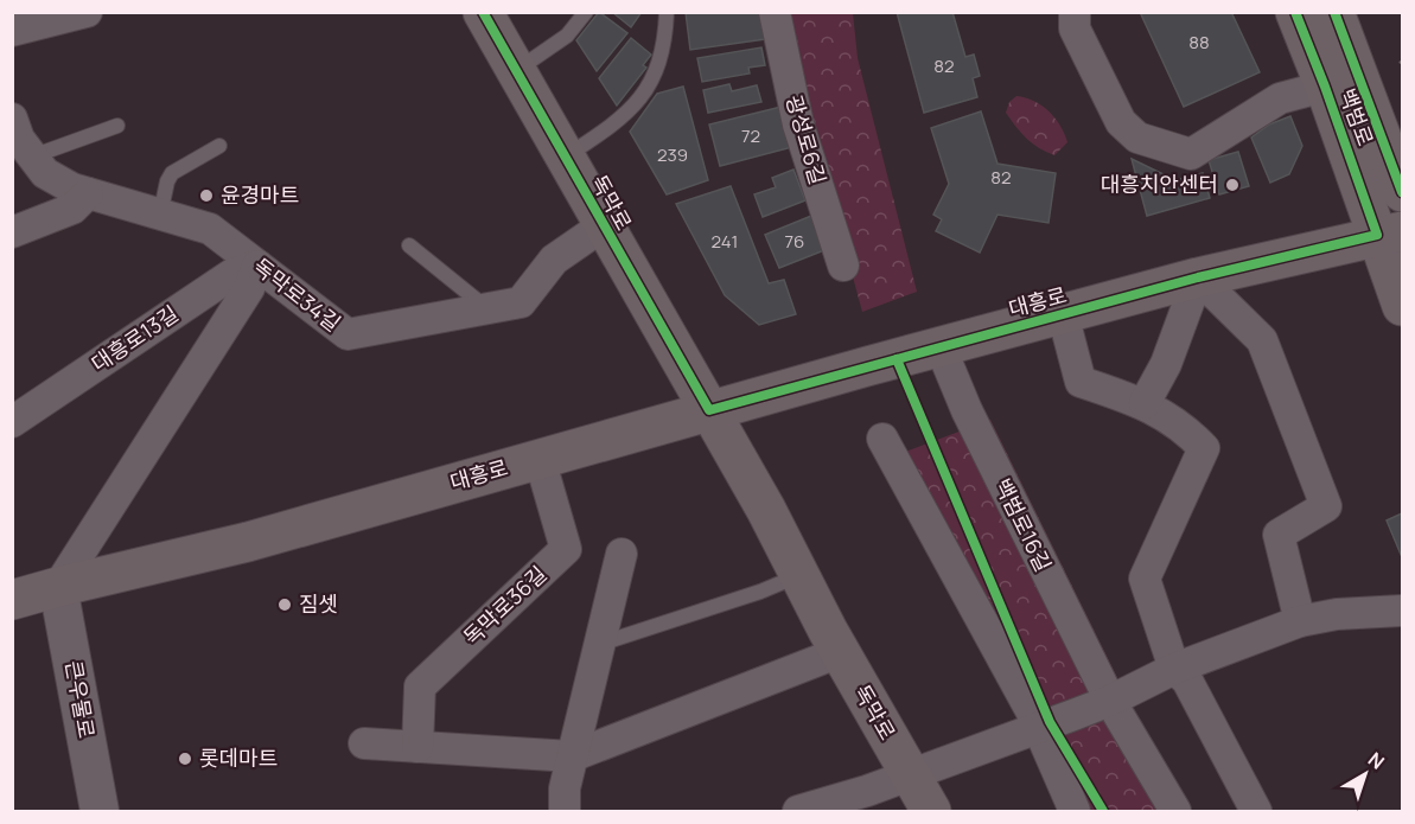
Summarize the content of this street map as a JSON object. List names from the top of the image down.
{
  "streets": {
    "main road": ["백범로", "독막로", "대흥로"],
    "street": [
      "광성로6길",
      "독막로34길",
      "대흥로13길",
      "백범로16길",
      "독막로36길",
      "큰우물로"
    ]
  },
  "crossings": [
    ["백범로", "대흥로"],
    ["독막로", "독막로34길"],
    ["독막로", "대흥로"],
    ["독막로34길", "대흥로13길"],
    ["대흥로", "백범로16길"],
    ["대흥로", "독막로36길"],
    ["대흥로", "큰우물로"]
  ],
  "places": [
    "대흥치안센터",
    "윤경마트",
    "짐셋",
    "롯데마트"
  ],
  "house_numbers": [
    "88",
    "82",
    "72",
    "239",
    "82",
    "241",
    "76"
  ],
  "north": "top right"
}
